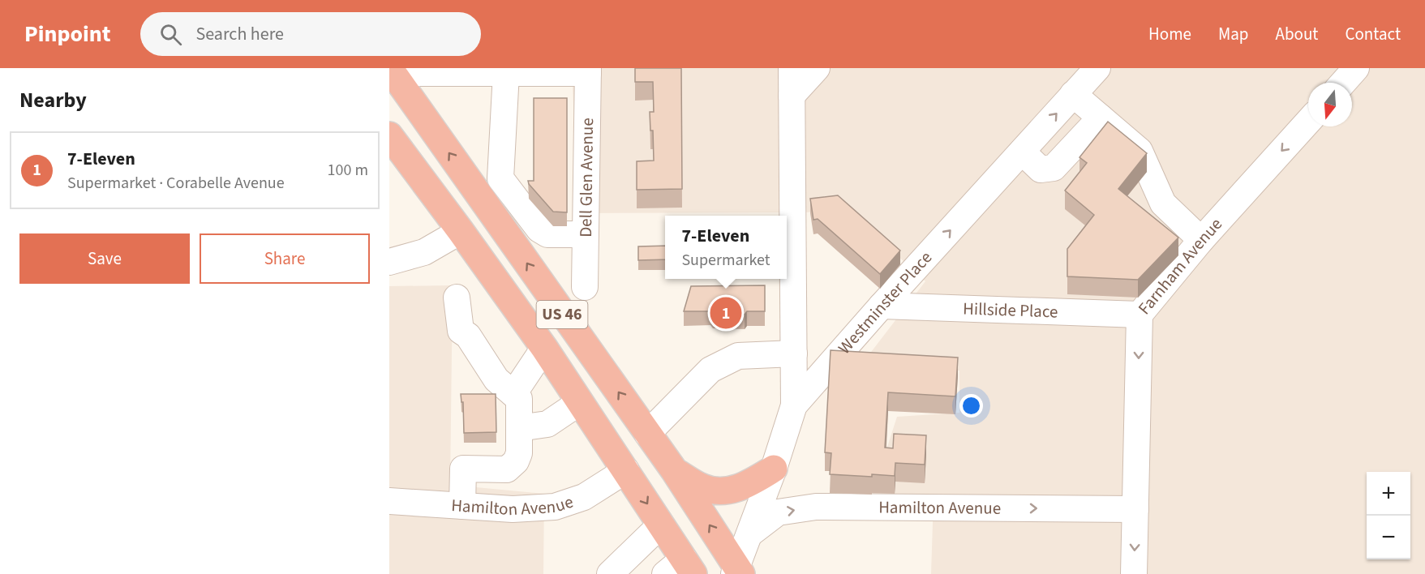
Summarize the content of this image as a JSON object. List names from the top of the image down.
{
  "streets": {
    "highway": ["US 46"],
    "street": [
      "Dell Glen Avenue",
      "Farnham Avenue",
      "Westminster Place",
      "Hillside Place",
      "Hamilton Avenue"
    ]
  },
  "crossings": [
    ["Farnham Avenue", "Hillside Place"],
    ["Farnham Avenue", "Hamilton Avenue"],
    ["Westminster Place", "Hillside Place"],
    ["Westminster Place", "US 46"],
    ["Westminster Place", "Hamilton Avenue"],
    ["US 46", "Hamilton Avenue"]
  ],
  "one_way": ["Farnham Avenue", "Westminster Place", "Hamilton Avenue"],
  "north": "bottom",
  "page": {
    "header": "Pinpoint",
    "search": "Search here",
    "nav": [
      "Home",
      "Map",
      "About",
      "Contact"
    ],
    "heading": "Nearby",
    "list": [
      {
        "mark": "1",
        "name": "7-Eleven",
        "note": "Supermarket · Corabelle Avenue",
        "value": "100 m"
      }
    ],
    "popup": ["7-Eleven", "Supermarket"],
    "buttons": ["Save", "Share"],
    "pins": "1",
    "map_buttons": ["+", "−"]
  }
}
